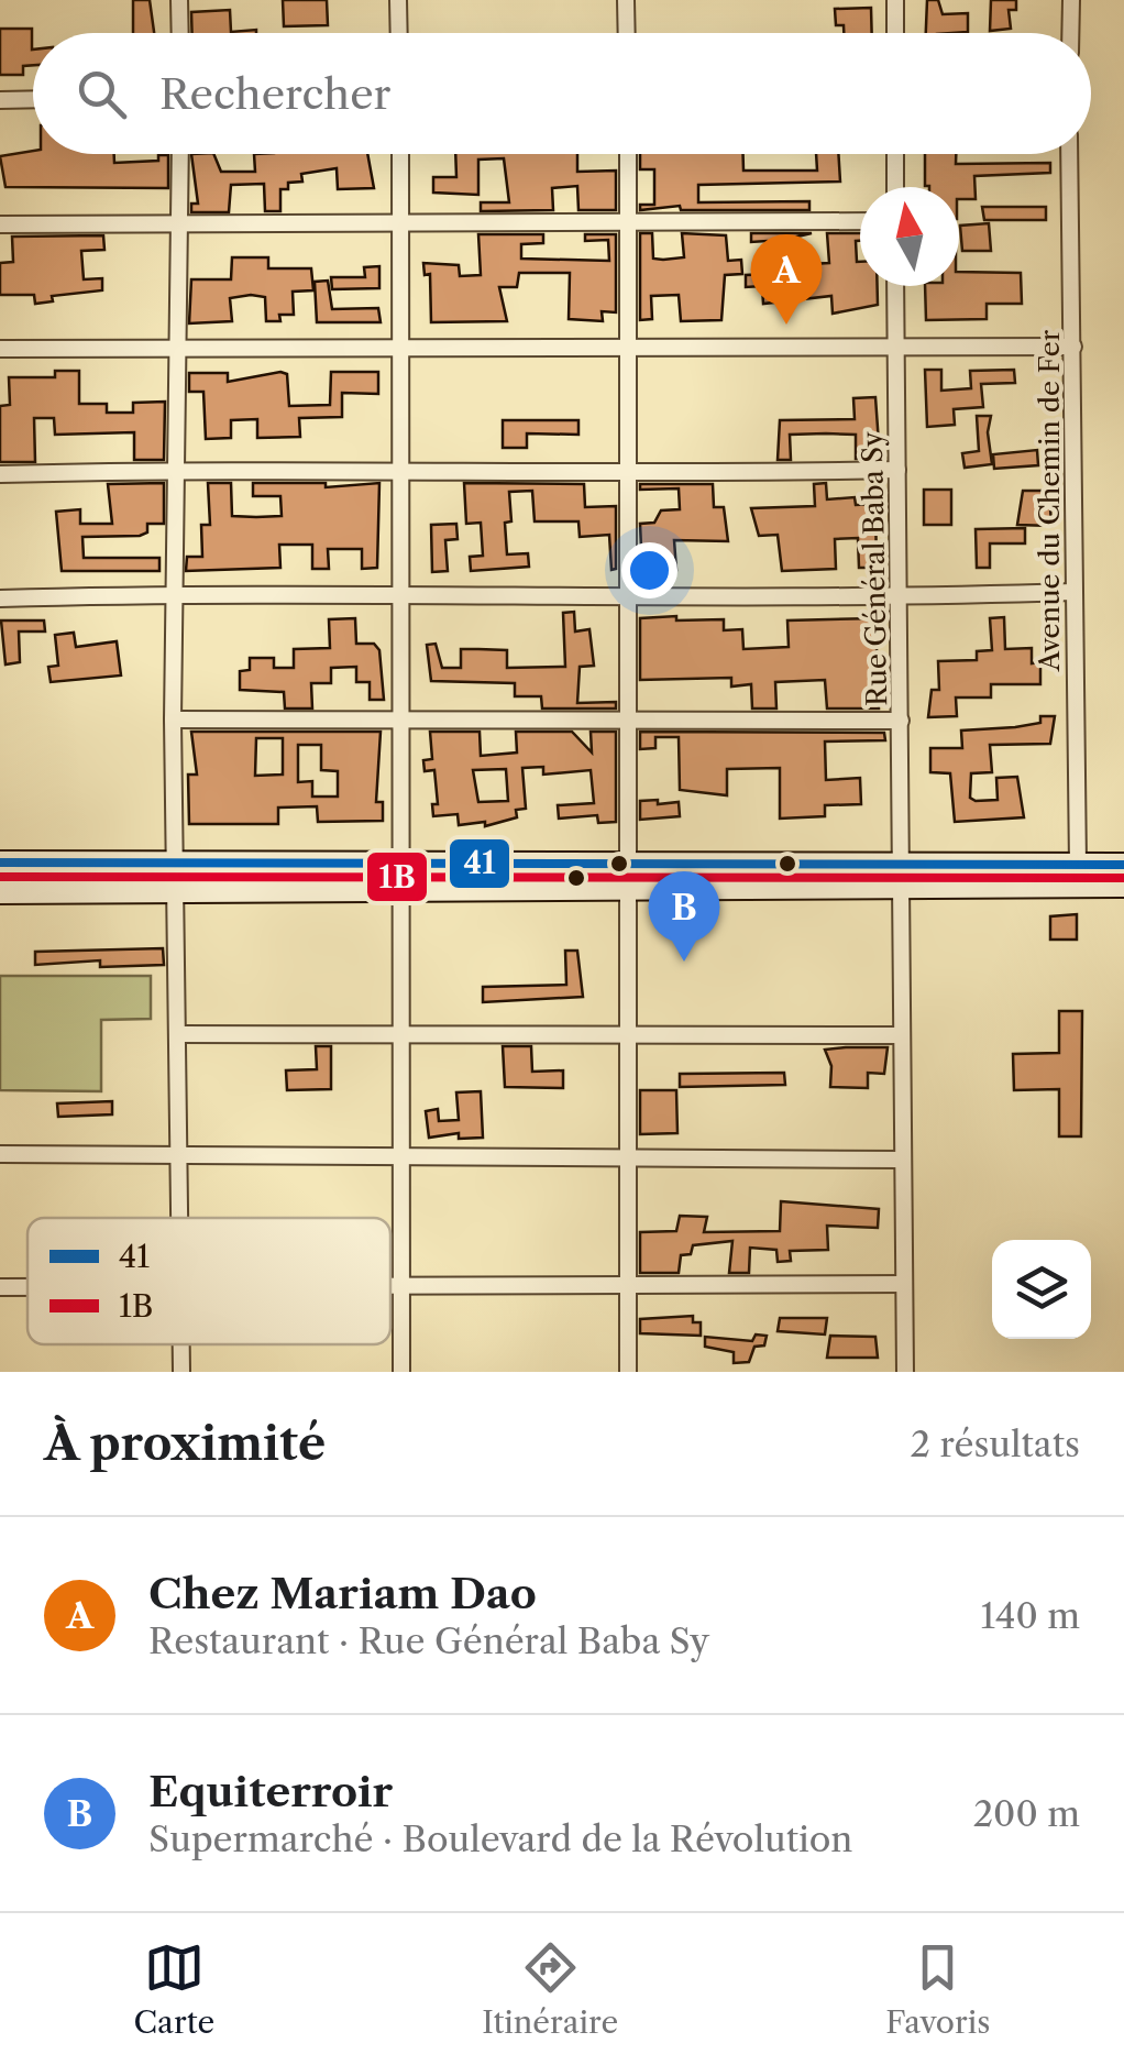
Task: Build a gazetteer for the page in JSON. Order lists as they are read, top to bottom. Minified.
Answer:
{"streets":{"street":["Avenue du Chemin de Fer","Rue Général Baba Sy"]},"lines":["transit line 41","transit line 1B"],"legend":["41","1B"],"north":"top","page":{"search":"Rechercher","pins":["A","B"],"heading":["À proximité","2 résultats"],"list":[{"mark":"A","name":"Chez Mariam Dao","note":"Restaurant · Rue Général Baba Sy","value":"140 m"},{"mark":"B","name":"Equiterroir","note":"Supermarché · Boulevard de la Révolution","value":"200 m"}],"nav":["Carte","Itinéraire","Favoris"]}}
